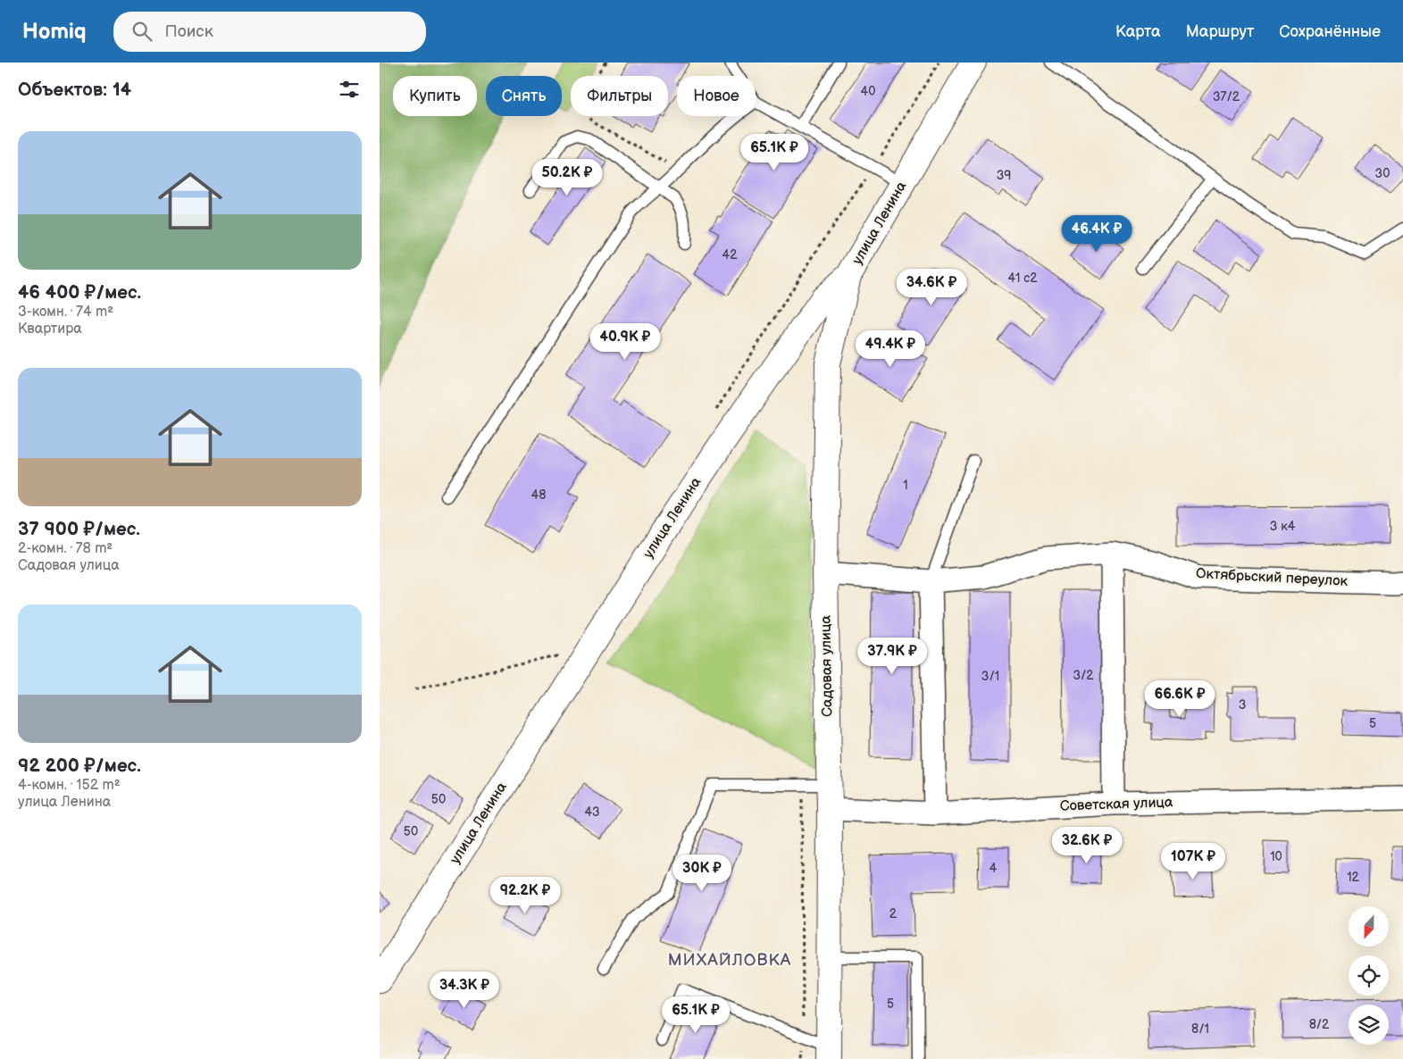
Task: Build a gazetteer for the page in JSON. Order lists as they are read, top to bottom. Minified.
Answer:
{"streets":{"main road":["улица Ленина","Садовая улица"],"street":["Октябрьский переулок","Советская улица"]},"crossings":[["улица Ленина","Садовая улица"],["Октябрьский переулок","Садовая улица"],["Садовая улица","Советская улица"]],"districts":["МИХАЙЛОВКА"],"house_numbers":["40","37/2","30","39","42","41 с2","1","48","3 к4","3/2","3/1","3","5","50","43","50","10","4","12","2","5","8/2","8/1"],"north":"bottom","page":{"header":"Homiq","search":"Поиск","nav":["Карта","Маршрут","Сохранённые"],"heading":"Объектов: 14","chip":["Купить","Снять","Фильтры","Новое"],"list":[{"name":"46 400 ₽/мес.","note":"3-комн. · 74 m² · Квартира"},{"name":"37 900 ₽/мес.","note":"2-комн. · 78 m² · Садовая улица"},{"name":"92 200 ₽/мес.","note":"4-комн. · 152 m² · улица Ленина"}],"price":["65.1K ₽","50.2K ₽","46.4K ₽","34.6K ₽","40.9K ₽","49.4K ₽","37.9K ₽","66.6K ₽","32.6K ₽","107K ₽","30K ₽","92.2K ₽","34.3K ₽","65.1K ₽"]}}
